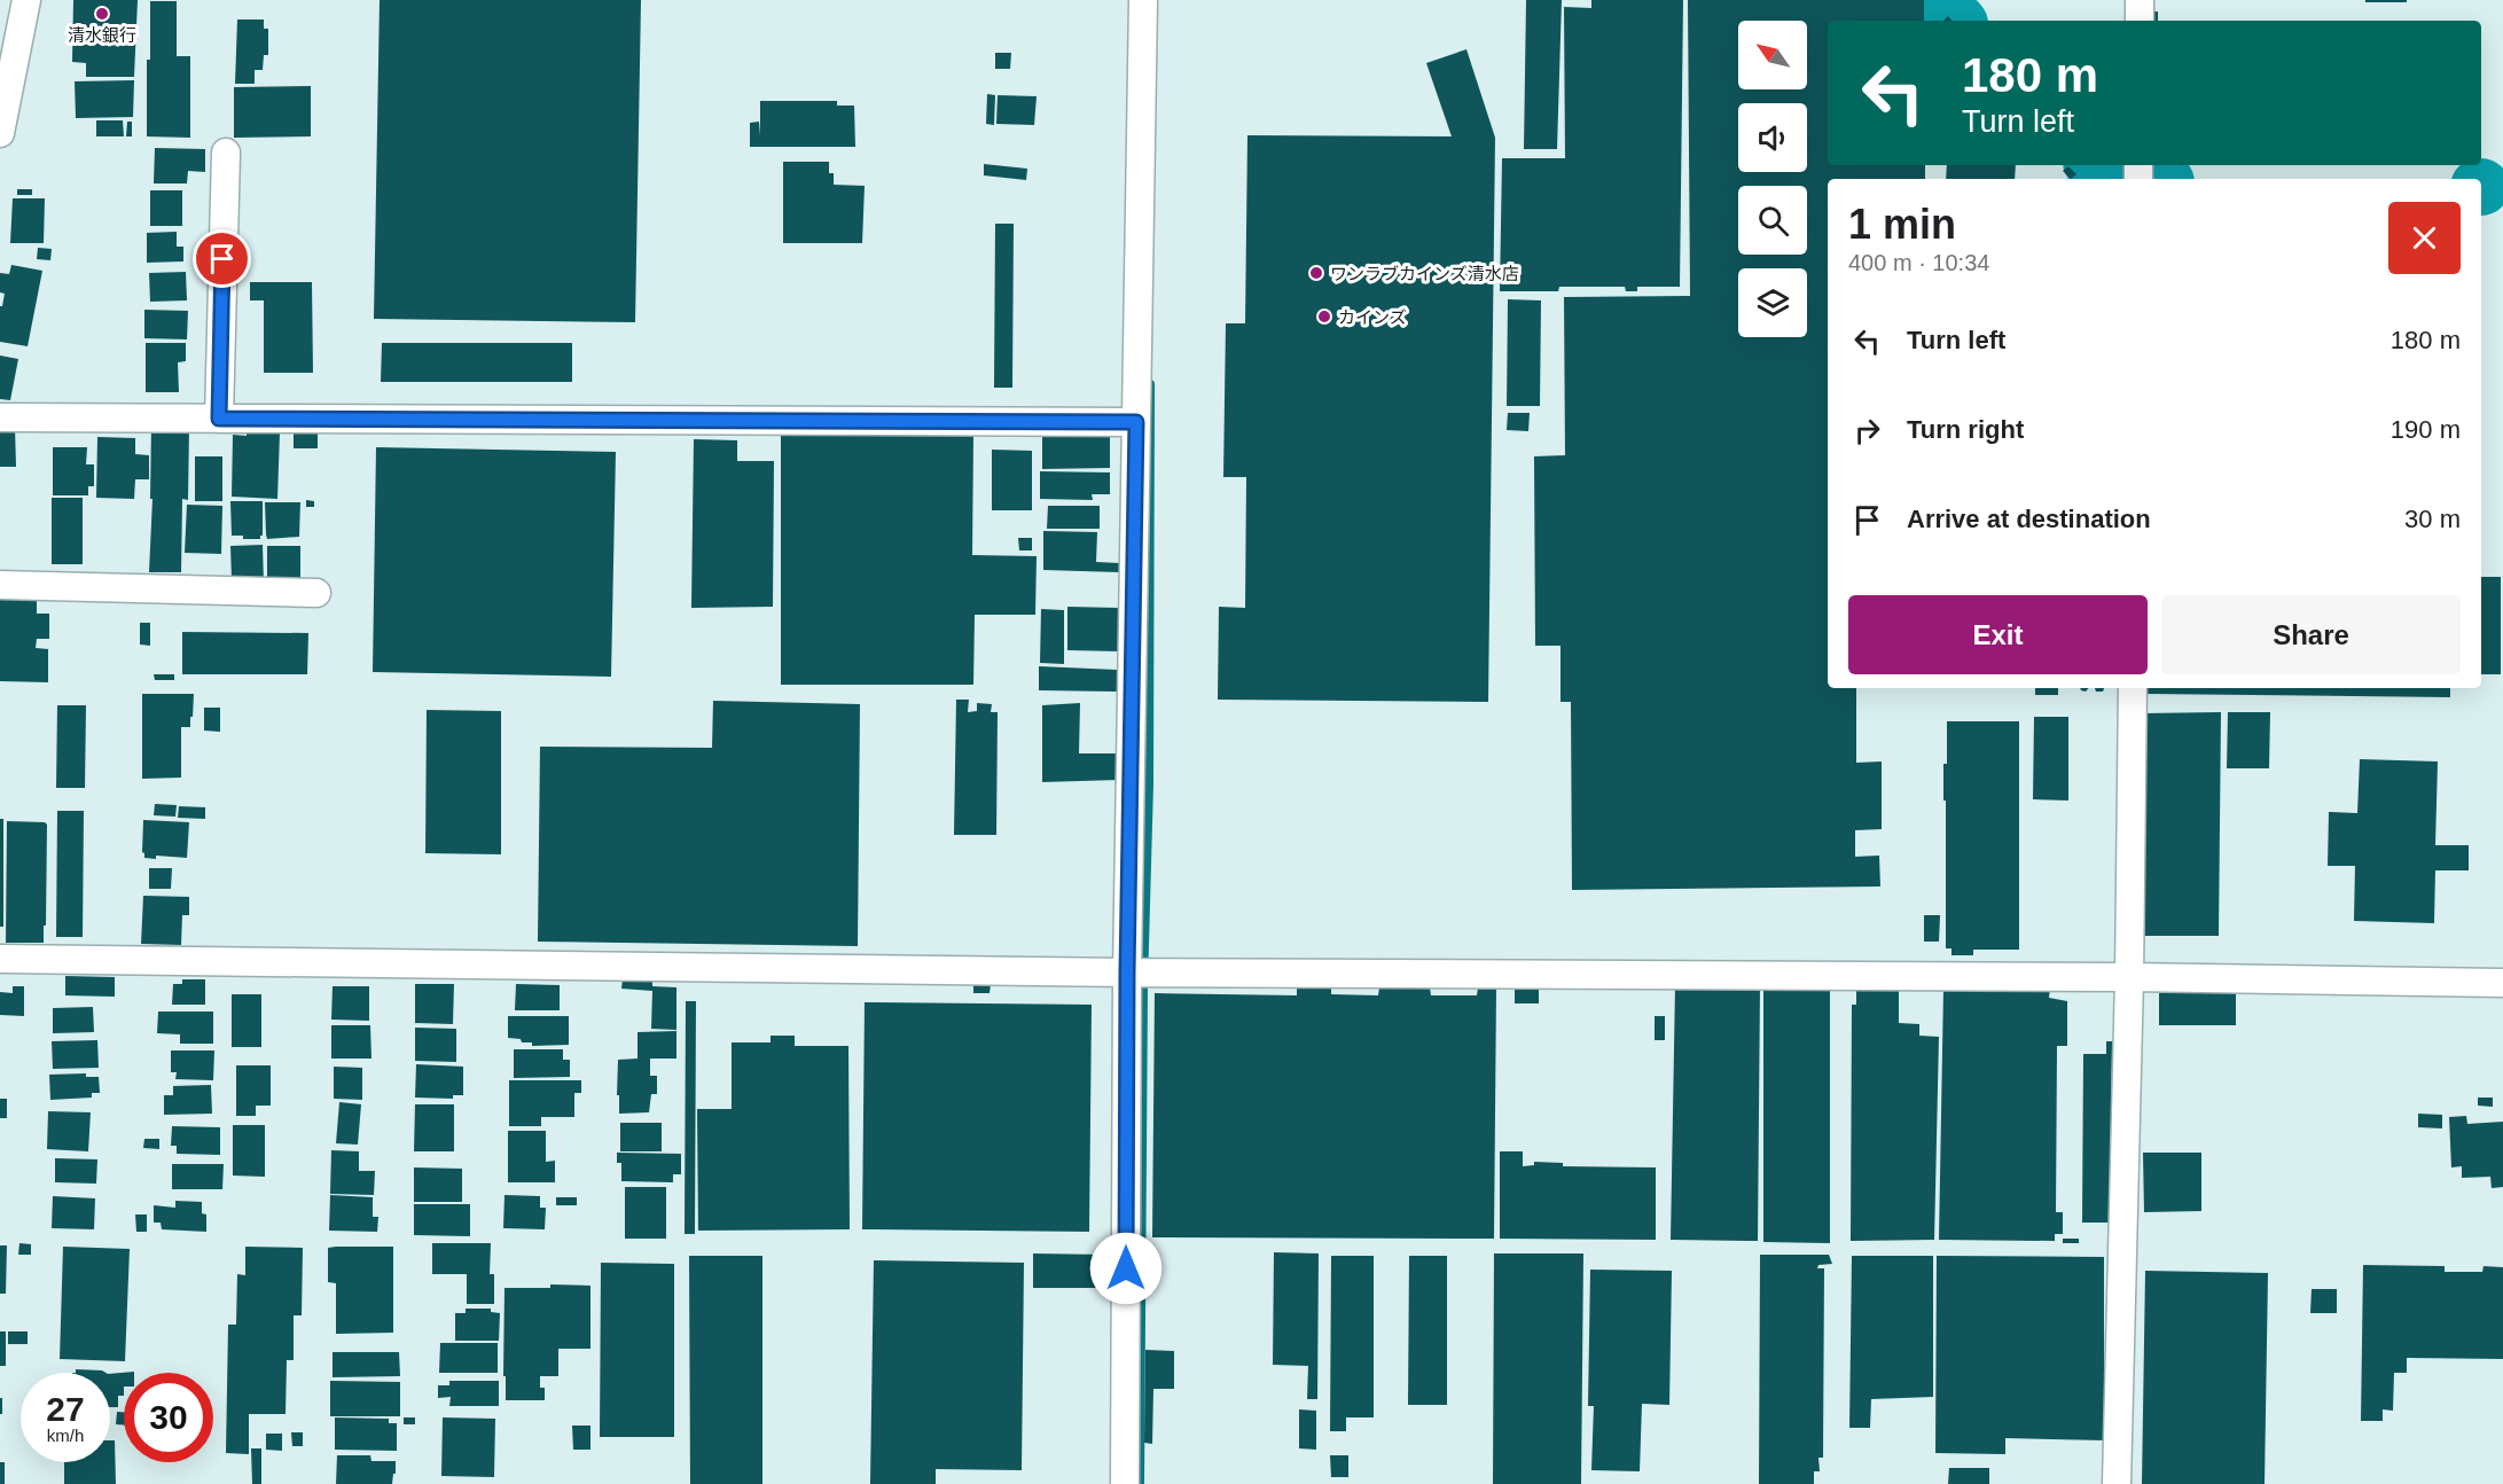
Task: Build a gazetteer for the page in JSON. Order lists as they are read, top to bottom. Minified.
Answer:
{"places":["清水銀行","ワンラブカインズ清水店","カインズ"],"north":"top left","page":{"turn":["180 m","Turn left"],"heading":["1 min","400 m · 10:34"],"list":[{"name":"Turn left","value":"180 m"},{"name":"Turn right","value":"190 m"},{"name":"Arrive at destination","value":"30 m"}],"buttons":["Exit","Share"],"speed":"27 km/h","limit":"30"}}
